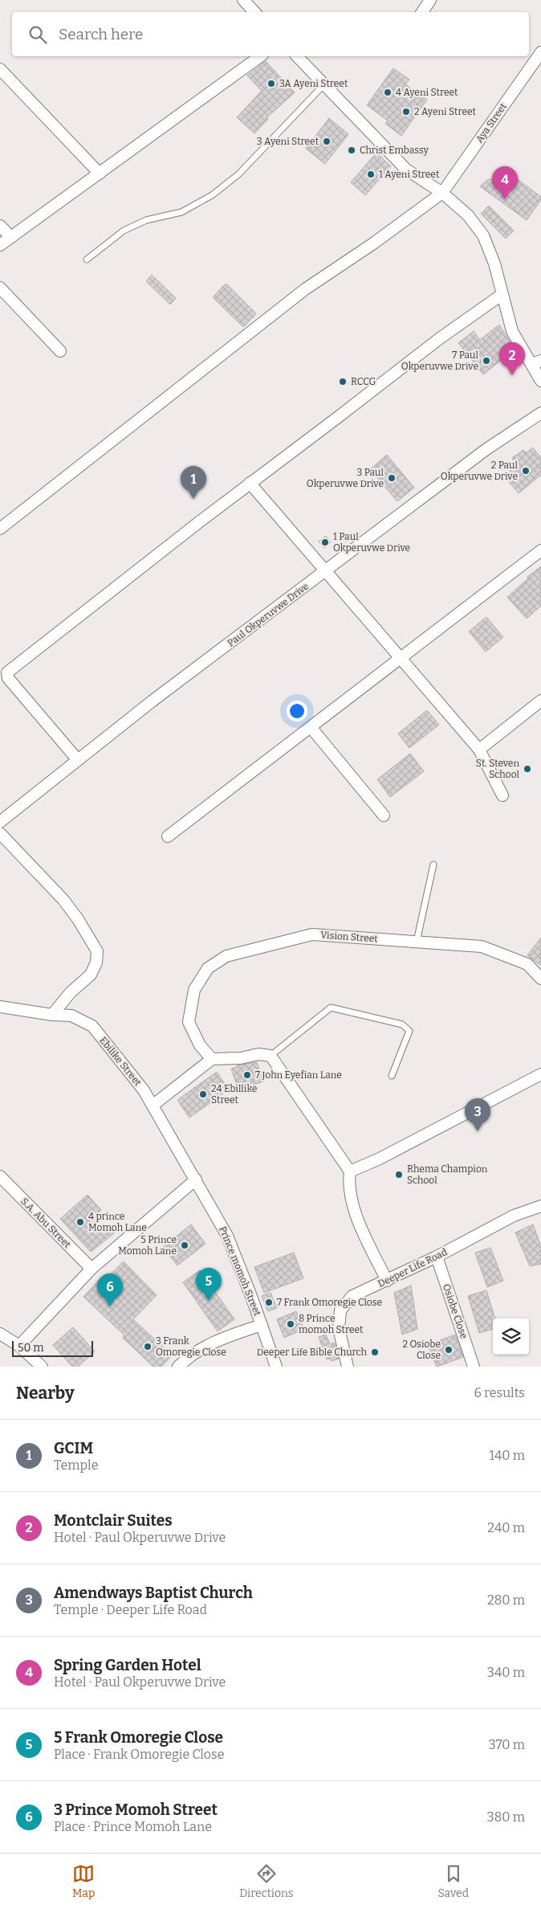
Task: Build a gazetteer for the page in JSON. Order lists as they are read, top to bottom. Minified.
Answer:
{"streets":{"street":["Aya Street","Paul Okperuvwe Drive","Vision Street","Ebilike Street","S.A. Abu Street","Deeper Life Road","Prince momoh Street","Osiobe Close"]},"crossings":[["Ebilike Street","Prince momoh Street"],["Deeper Life Road","Osiobe Close"]],"places":["3A Ayeni Street","4 Ayeni Street","2 Ayeni Street","3 Ayeni Street","Christ Embassy","1 Ayeni Street","7 Paul Okperuvwe Drive","RCCG","2 Paul Okperuvwe Drive","3 Paul Okperuvwe Drive","1 Paul Okperuvwe Drive","St. Steven School","7 John Eyefian Lane","24 Ebillike Street","Rhema Champion School","4 prince Momoh Lane","5 Prince Momoh Lane","7 Frank Omoregie Close","8 Prince momoh Street","3 Frank Omoregie Close","2 Osiobe Close","Deeper Life Bible Church"],"scale_bar":"50 m","page":{"search":"Search here","pins":["4","2","1","3","5","6"],"scale":"50 m","heading":["Nearby","6 results"],"list":[{"mark":"1","name":"GCIM","note":"Temple","value":"140 m"},{"mark":"2","name":"Montclair Suites","note":"Hotel · Paul Okperuvwe Drive","value":"240 m"},{"mark":"3","name":"Amendways Baptist Church","note":"Temple · Deeper Life Road","value":"280 m"},{"mark":"4","name":"Spring Garden Hotel","note":"Hotel · Paul Okperuvwe Drive","value":"340 m"},{"mark":"5","name":"5 Frank Omoregie Close","note":"Place · Frank Omoregie Close","value":"370 m"},{"mark":"6","name":"3 Prince Momoh Street","note":"Place · Prince Momoh Lane","value":"380 m"}],"nav":["Map","Directions","Saved"]}}
